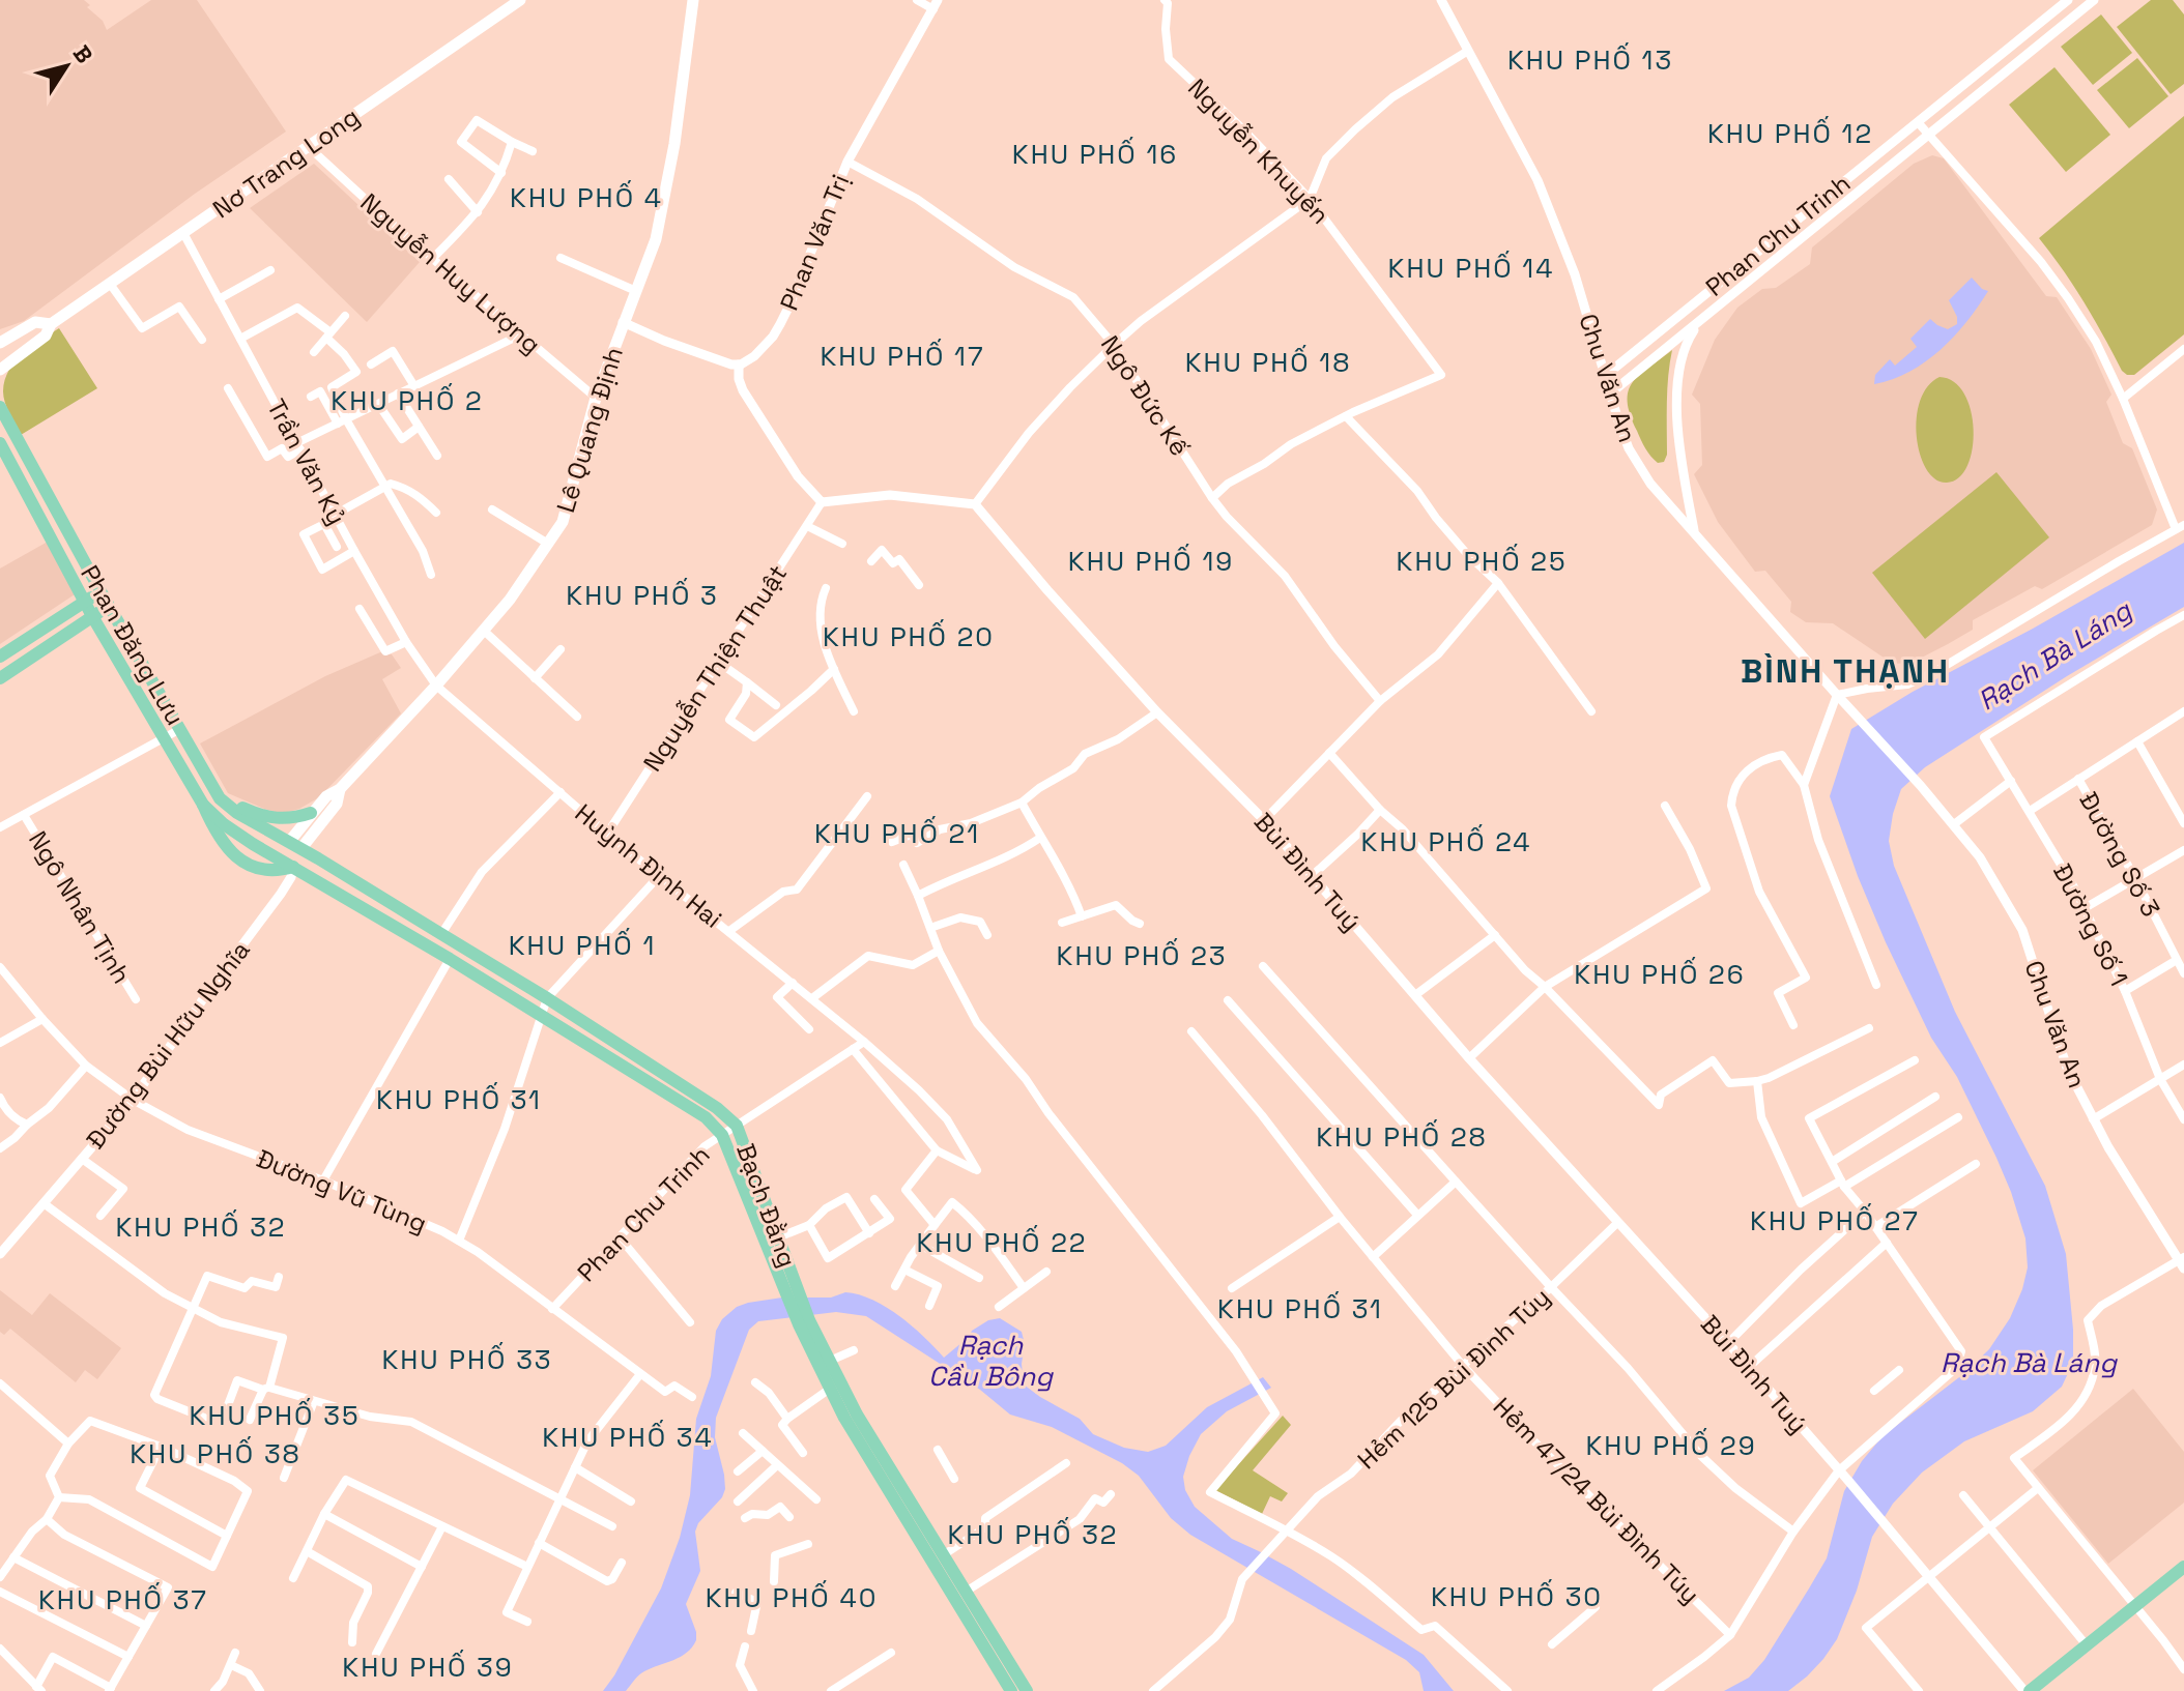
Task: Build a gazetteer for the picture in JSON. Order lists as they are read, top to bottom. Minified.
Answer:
{"streets":{"main road":["Nơ Trang Long","Lê Quang Định","Phan Đăng Lưu","Bạch Đằng"],"street":["Nguyễn Khuyến","Phan Chu Trinh","Phan Văn Trị","Nguyễn Huy Lượng","Chu Văn An","Ngô Đức Kế","Trần Văn Kỷ","Nguyễn Thiện Thuật","Đường Số 3","Huỳnh Đình Hai","Bùi Đình Tuý","Ngô Nhân Tịnh","Đường Số 1","Đường Bùi Hữu Nghĩa","Đường Vũ Tùng","Hẻm 125 Bùi Đình Túy","Hẻm 47/24 Bùi Đình Túy"]},"crossings":[["Nơ Trang Long","Nguyễn Huy Lượng"],["Nơ Trang Long","Trần Văn Kỷ"],["Phan Chu Trinh","Chu Văn An"],["Phan Chu Trinh","Huỳnh Đình Hai"],["Phan Chu Trinh","Đường Vũ Tùng"],["Phan Chu Trinh","Bạch Đằng"],["Phan Văn Trị","Ngô Đức Kế"],["Nguyễn Huy Lượng","Lê Quang Định"],["Lê Quang Định","Trần Văn Kỷ"],["Lê Quang Định","Phan Đăng Lưu"],["Lê Quang Định","Huỳnh Đình Hai"],["Lê Quang Định","Bạch Đằng"],["Trần Văn Kỷ","Huỳnh Đình Hai"],["Phan Đăng Lưu","Đường Bùi Hữu Nghĩa"],["Phan Đăng Lưu","Bạch Đằng"],["Nguyễn Thiện Thuật","Huỳnh Đình Hai"],["Bùi Đình Tuý","Hẻm 125 Bùi Đình Túy"],["Đường Bùi Hữu Nghĩa","Đường Vũ Tùng"],["Đường Bùi Hữu Nghĩa","Bạch Đằng"],["Hẻm 125 Bùi Đình Túy","Hẻm 47/24 Bùi Đình Túy"]],"districts":["KHU PHỐ 13","KHU PHỐ 12","KHU PHỐ 16","KHU PHỐ 4","KHU PHỐ 14","KHU PHỐ 17","KHU PHỐ 18","KHU PHỐ 2","KHU PHỐ 19","KHU PHỐ 25","KHU PHỐ 3","KHU PHỐ 20","BÌNH THẠNH","KHU PHỐ 21","KHU PHỐ 24","KHU PHỐ 1","KHU PHỐ 23","KHU PHỐ 26","KHU PHỐ 31","KHU PHỐ 28","KHU PHỐ 27","KHU PHỐ 32","KHU PHỐ 22","KHU PHỐ 31","KHU PHỐ 33","KHU PHỐ 35","KHU PHỐ 34","KHU PHỐ 29","KHU PHỐ 38","KHU PHỐ 32","KHU PHỐ 30","KHU PHỐ 40","KHU PHỐ 37","KHU PHỐ 39"],"water":["Rạch Bà Láng","Rạch Cầu Bông"],"north":"top right"}
